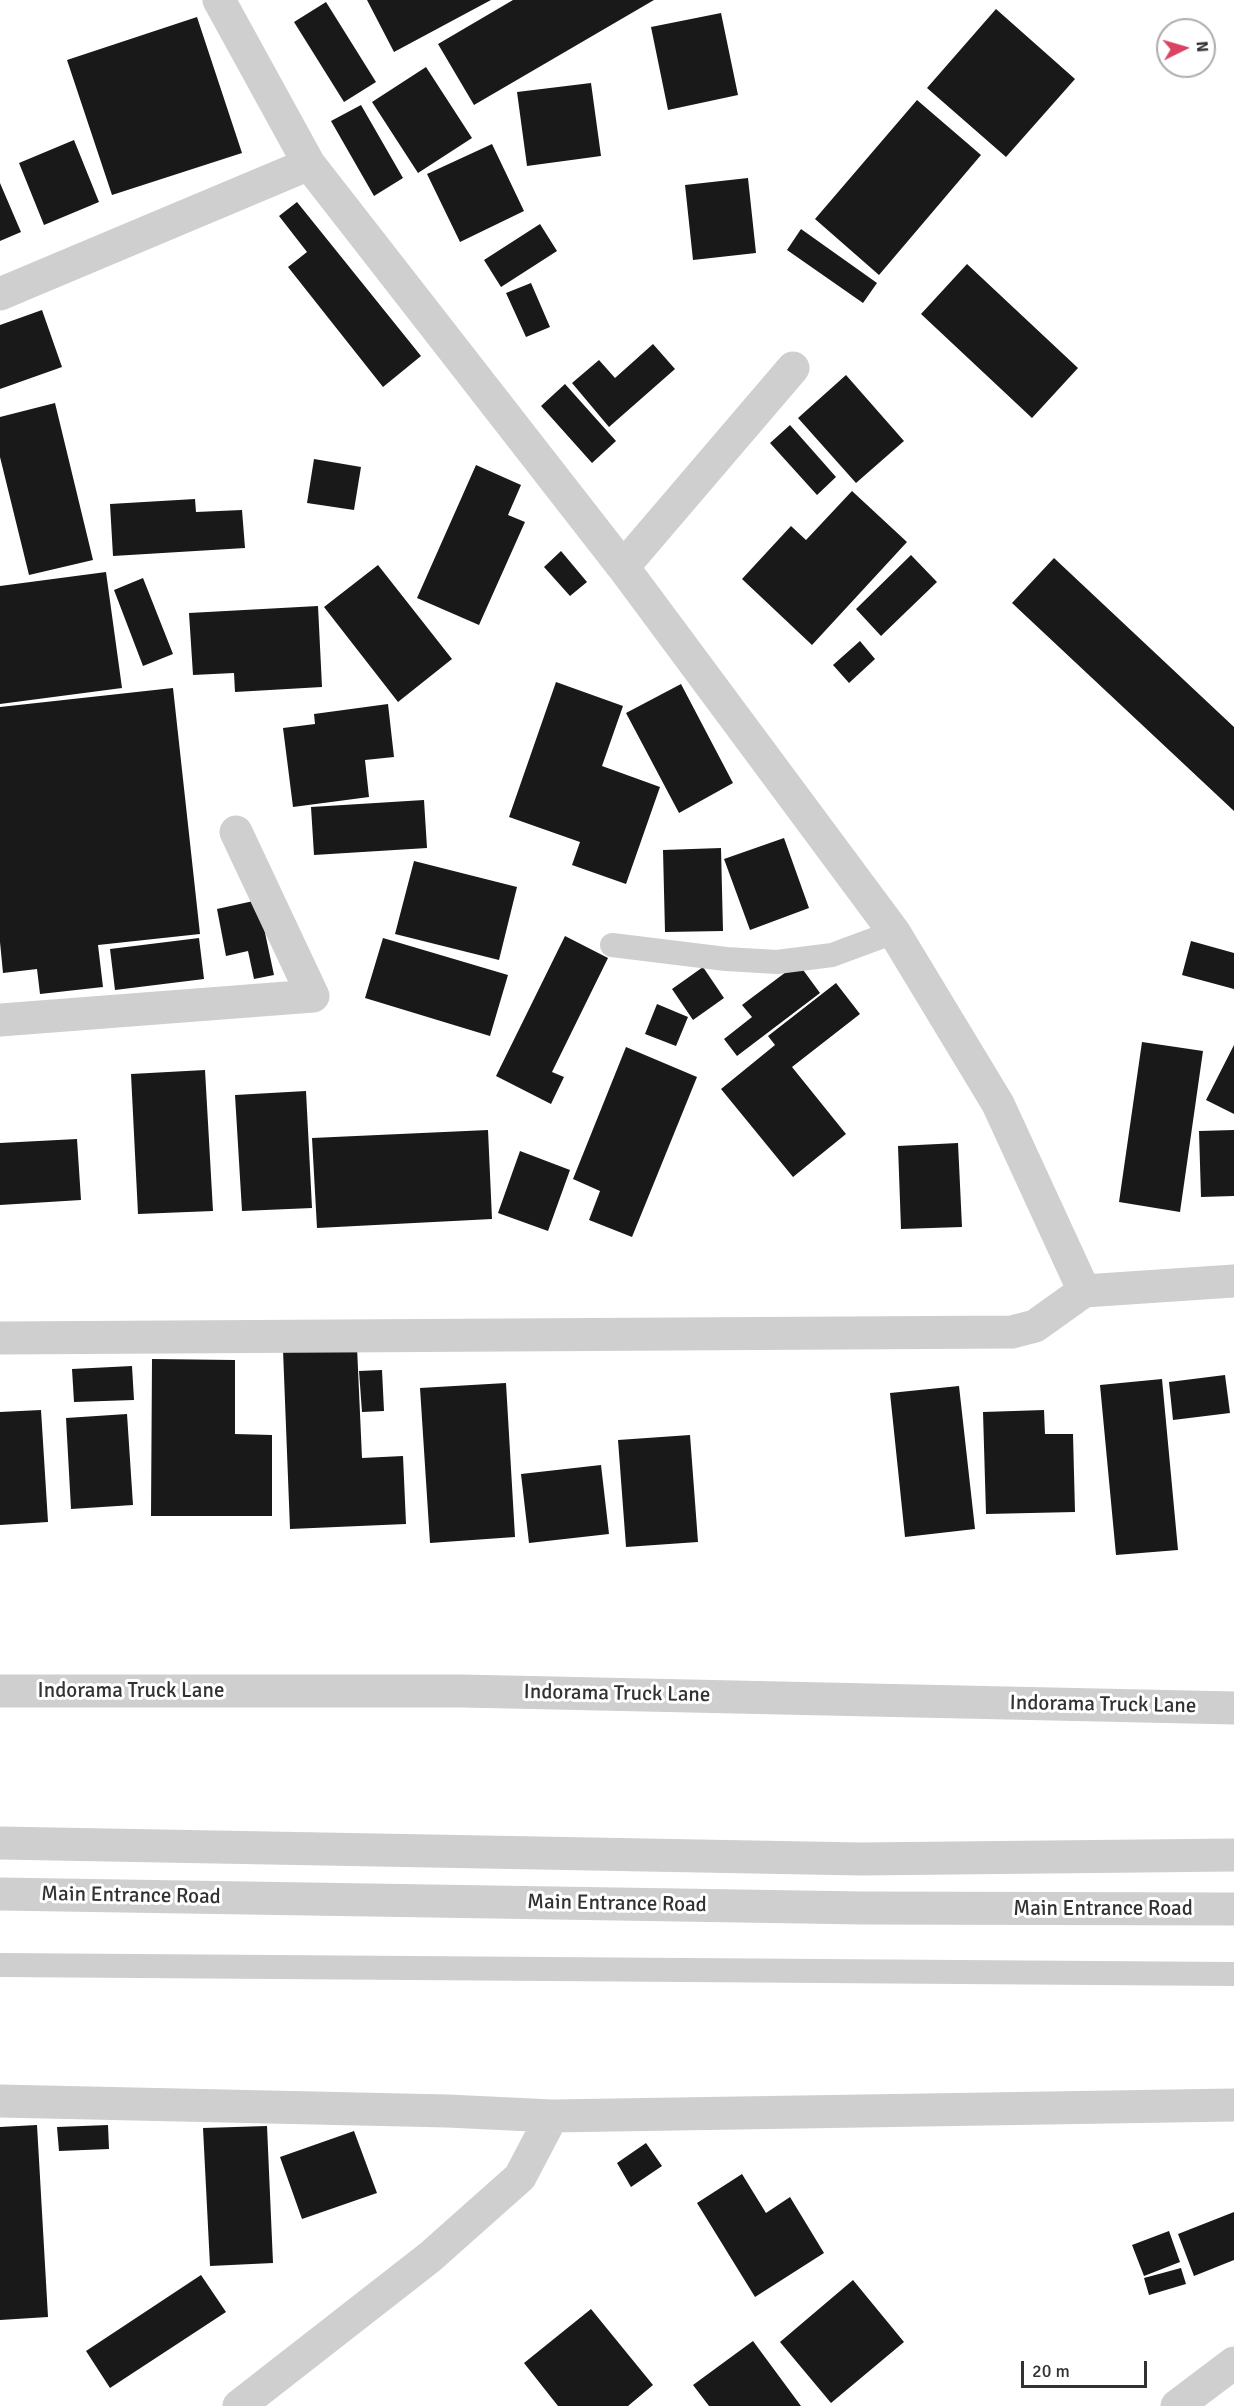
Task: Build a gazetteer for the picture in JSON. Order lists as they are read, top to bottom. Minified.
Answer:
{"streets":{"street":["Indorama Truck Lane","Main Entrance Road"]},"scale_bar":"20 m","north":"right"}
